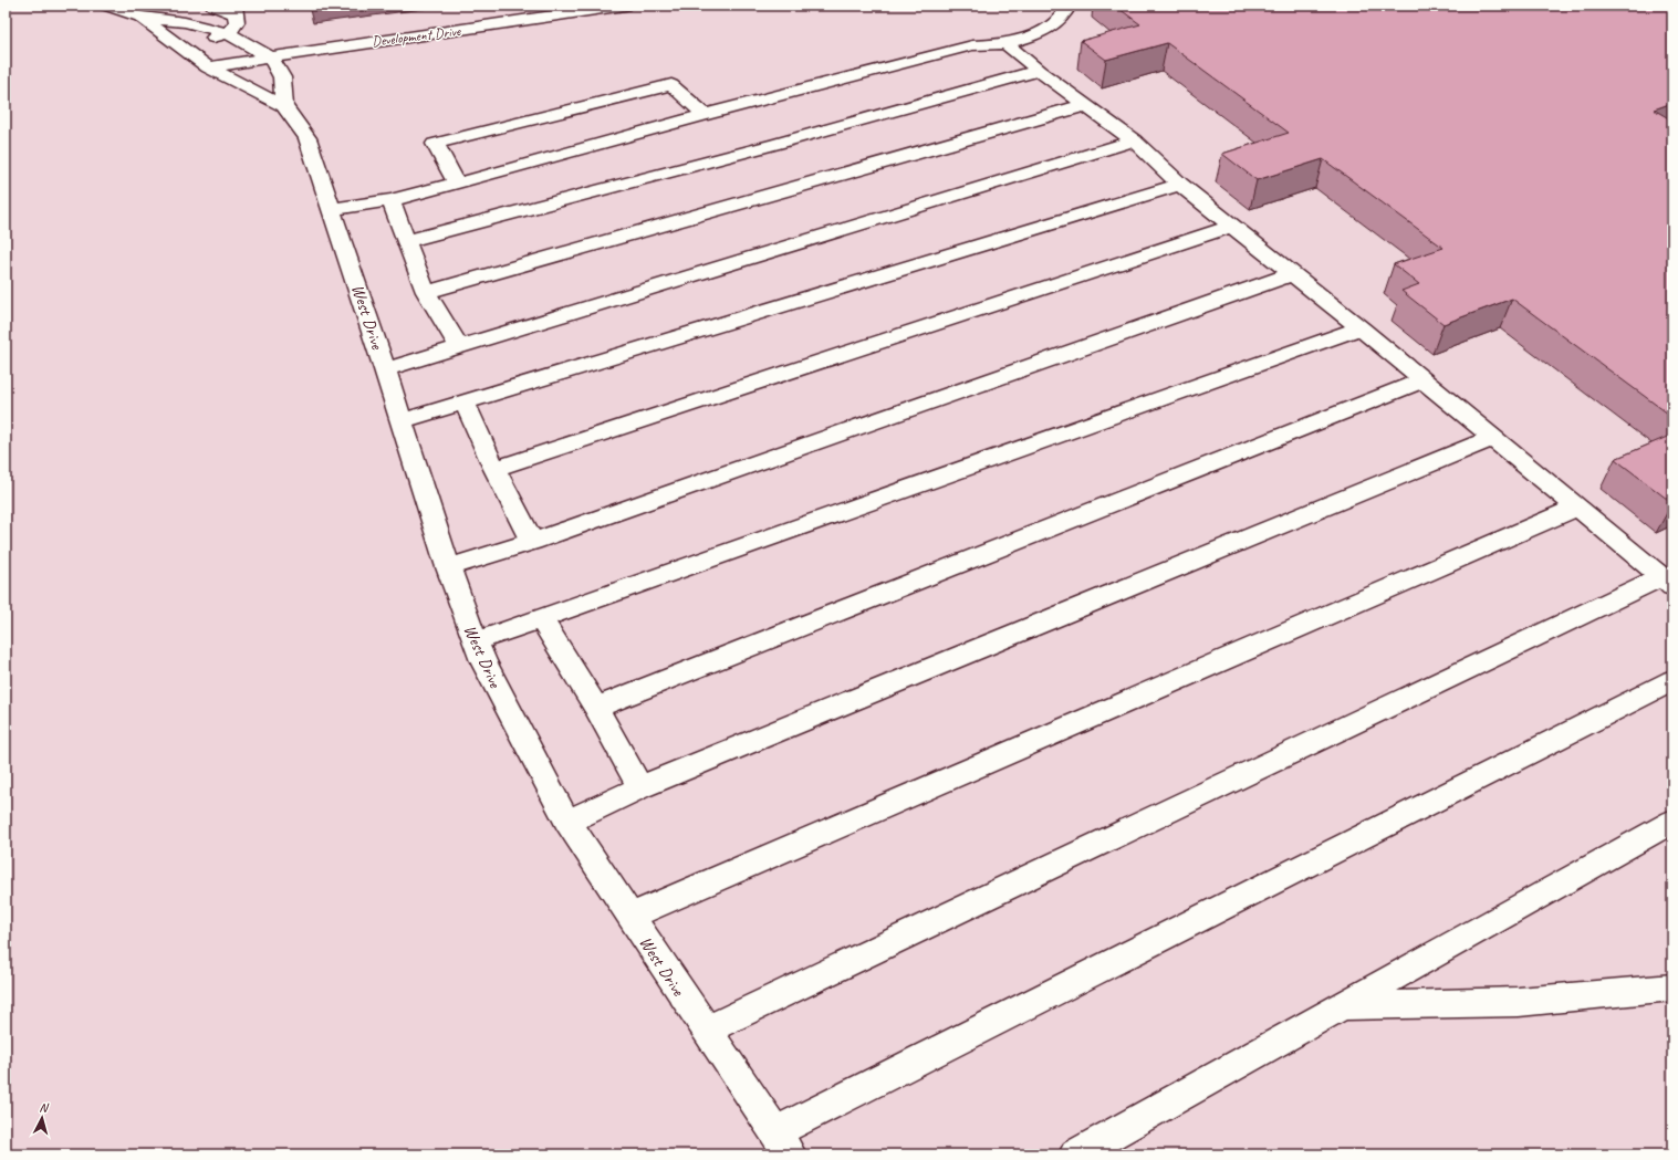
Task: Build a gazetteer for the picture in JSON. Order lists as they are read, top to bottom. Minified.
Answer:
{"streets":{"street":["Development Drive","West Drive"]},"crossings":[["Development Drive","West Drive"]],"north":"top"}
